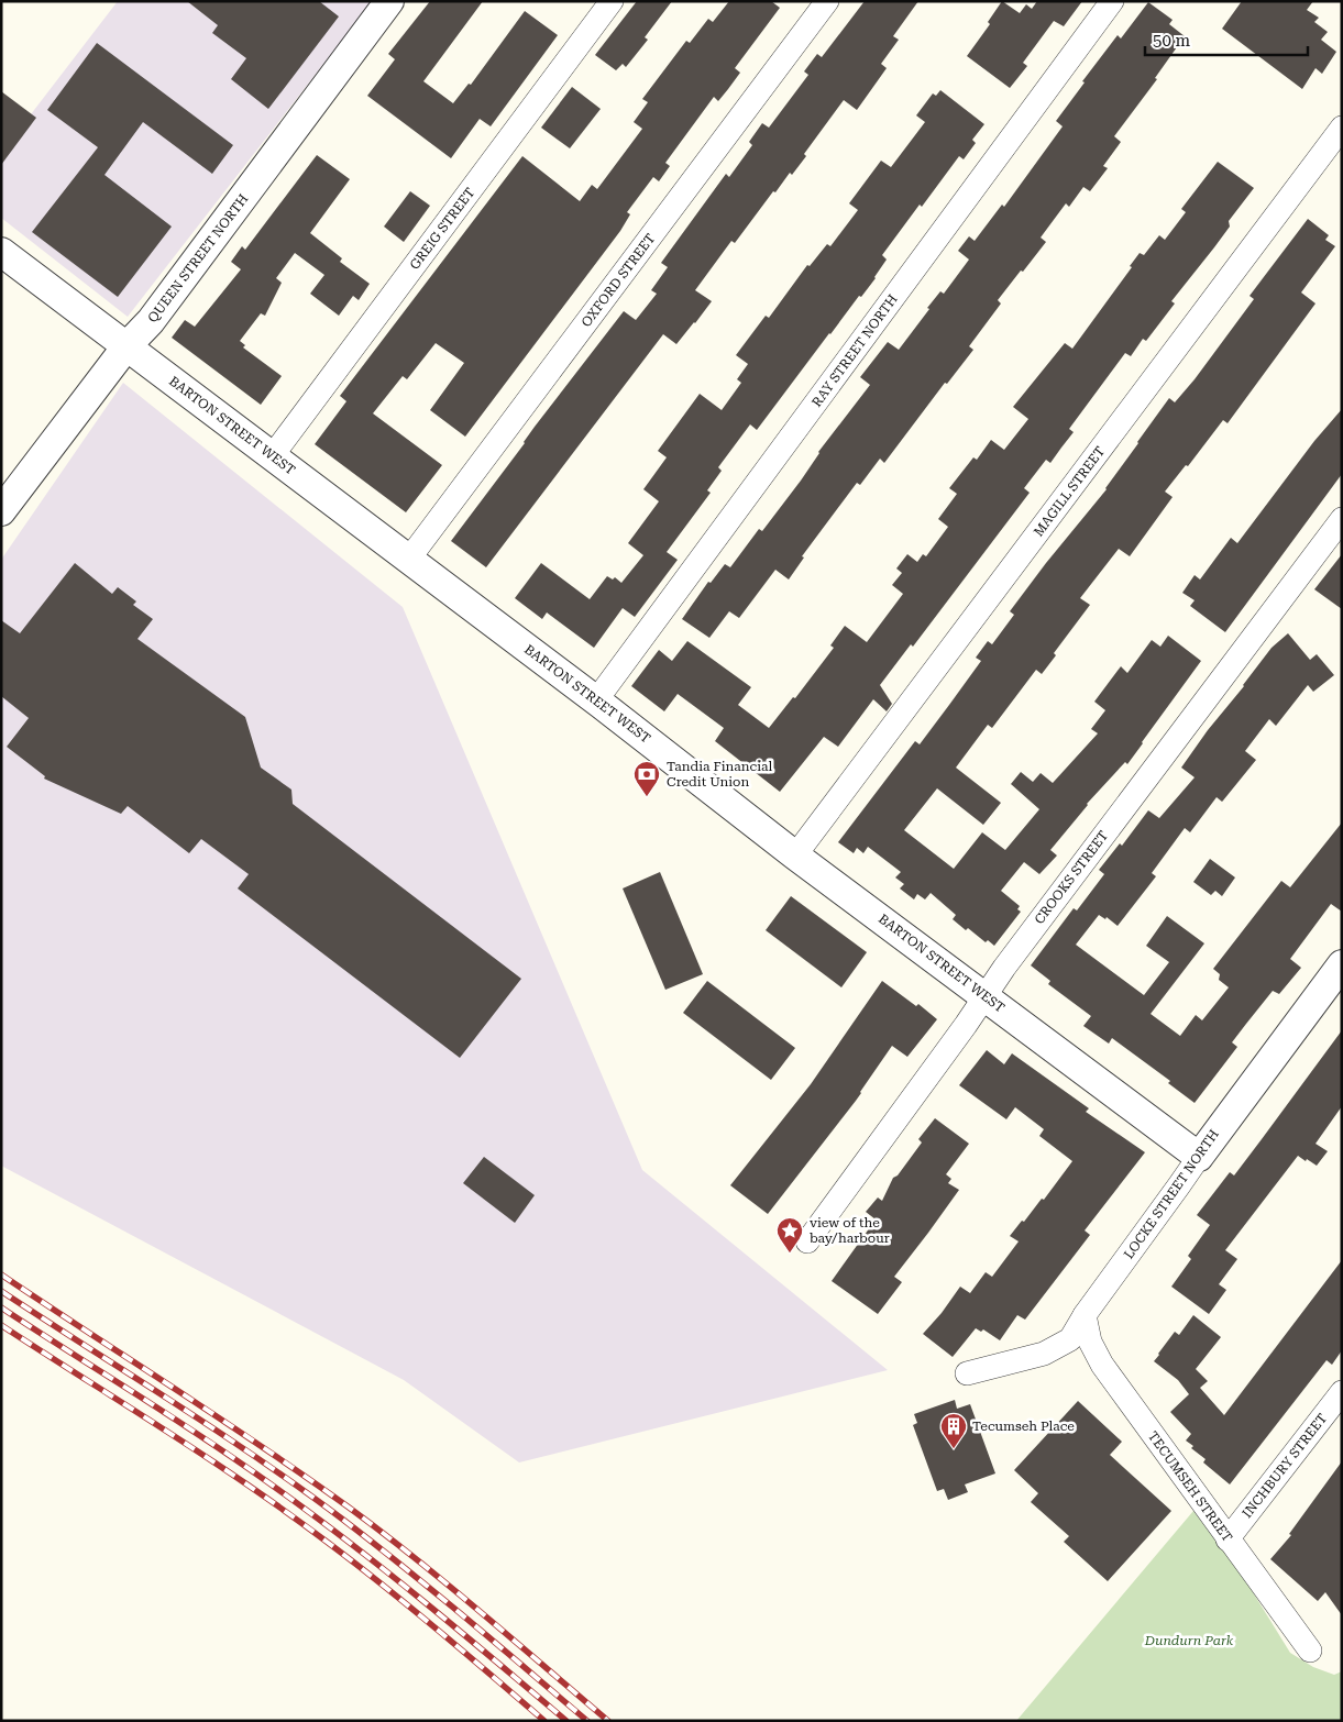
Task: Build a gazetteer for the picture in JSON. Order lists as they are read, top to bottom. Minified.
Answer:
{"streets":{"street":["GREIG STREET","QUEEN STREET NORTH","OXFORD STREET","RAY STREET NORTH","BARTON STREET WEST","MAGILL STREET","CROOKS STREET","LOCKE STREET NORTH","INCHBURY STREET","TECUMSEH STREET"]},"crossings":[["GREIG STREET","BARTON STREET WEST"],["QUEEN STREET NORTH","BARTON STREET WEST"],["OXFORD STREET","BARTON STREET WEST"],["RAY STREET NORTH","BARTON STREET WEST"],["BARTON STREET WEST","MAGILL STREET"],["BARTON STREET WEST","CROOKS STREET"],["BARTON STREET WEST","LOCKE STREET NORTH"],["LOCKE STREET NORTH","TECUMSEH STREET"],["INCHBURY STREET","TECUMSEH STREET"]],"parks":["Dundurn Park"],"places":{"bank":["Tandia Financial Credit Union"],"place":["view of the bay/harbour"],"building":["Tecumseh Place"]},"scale_bar":"50 m"}
